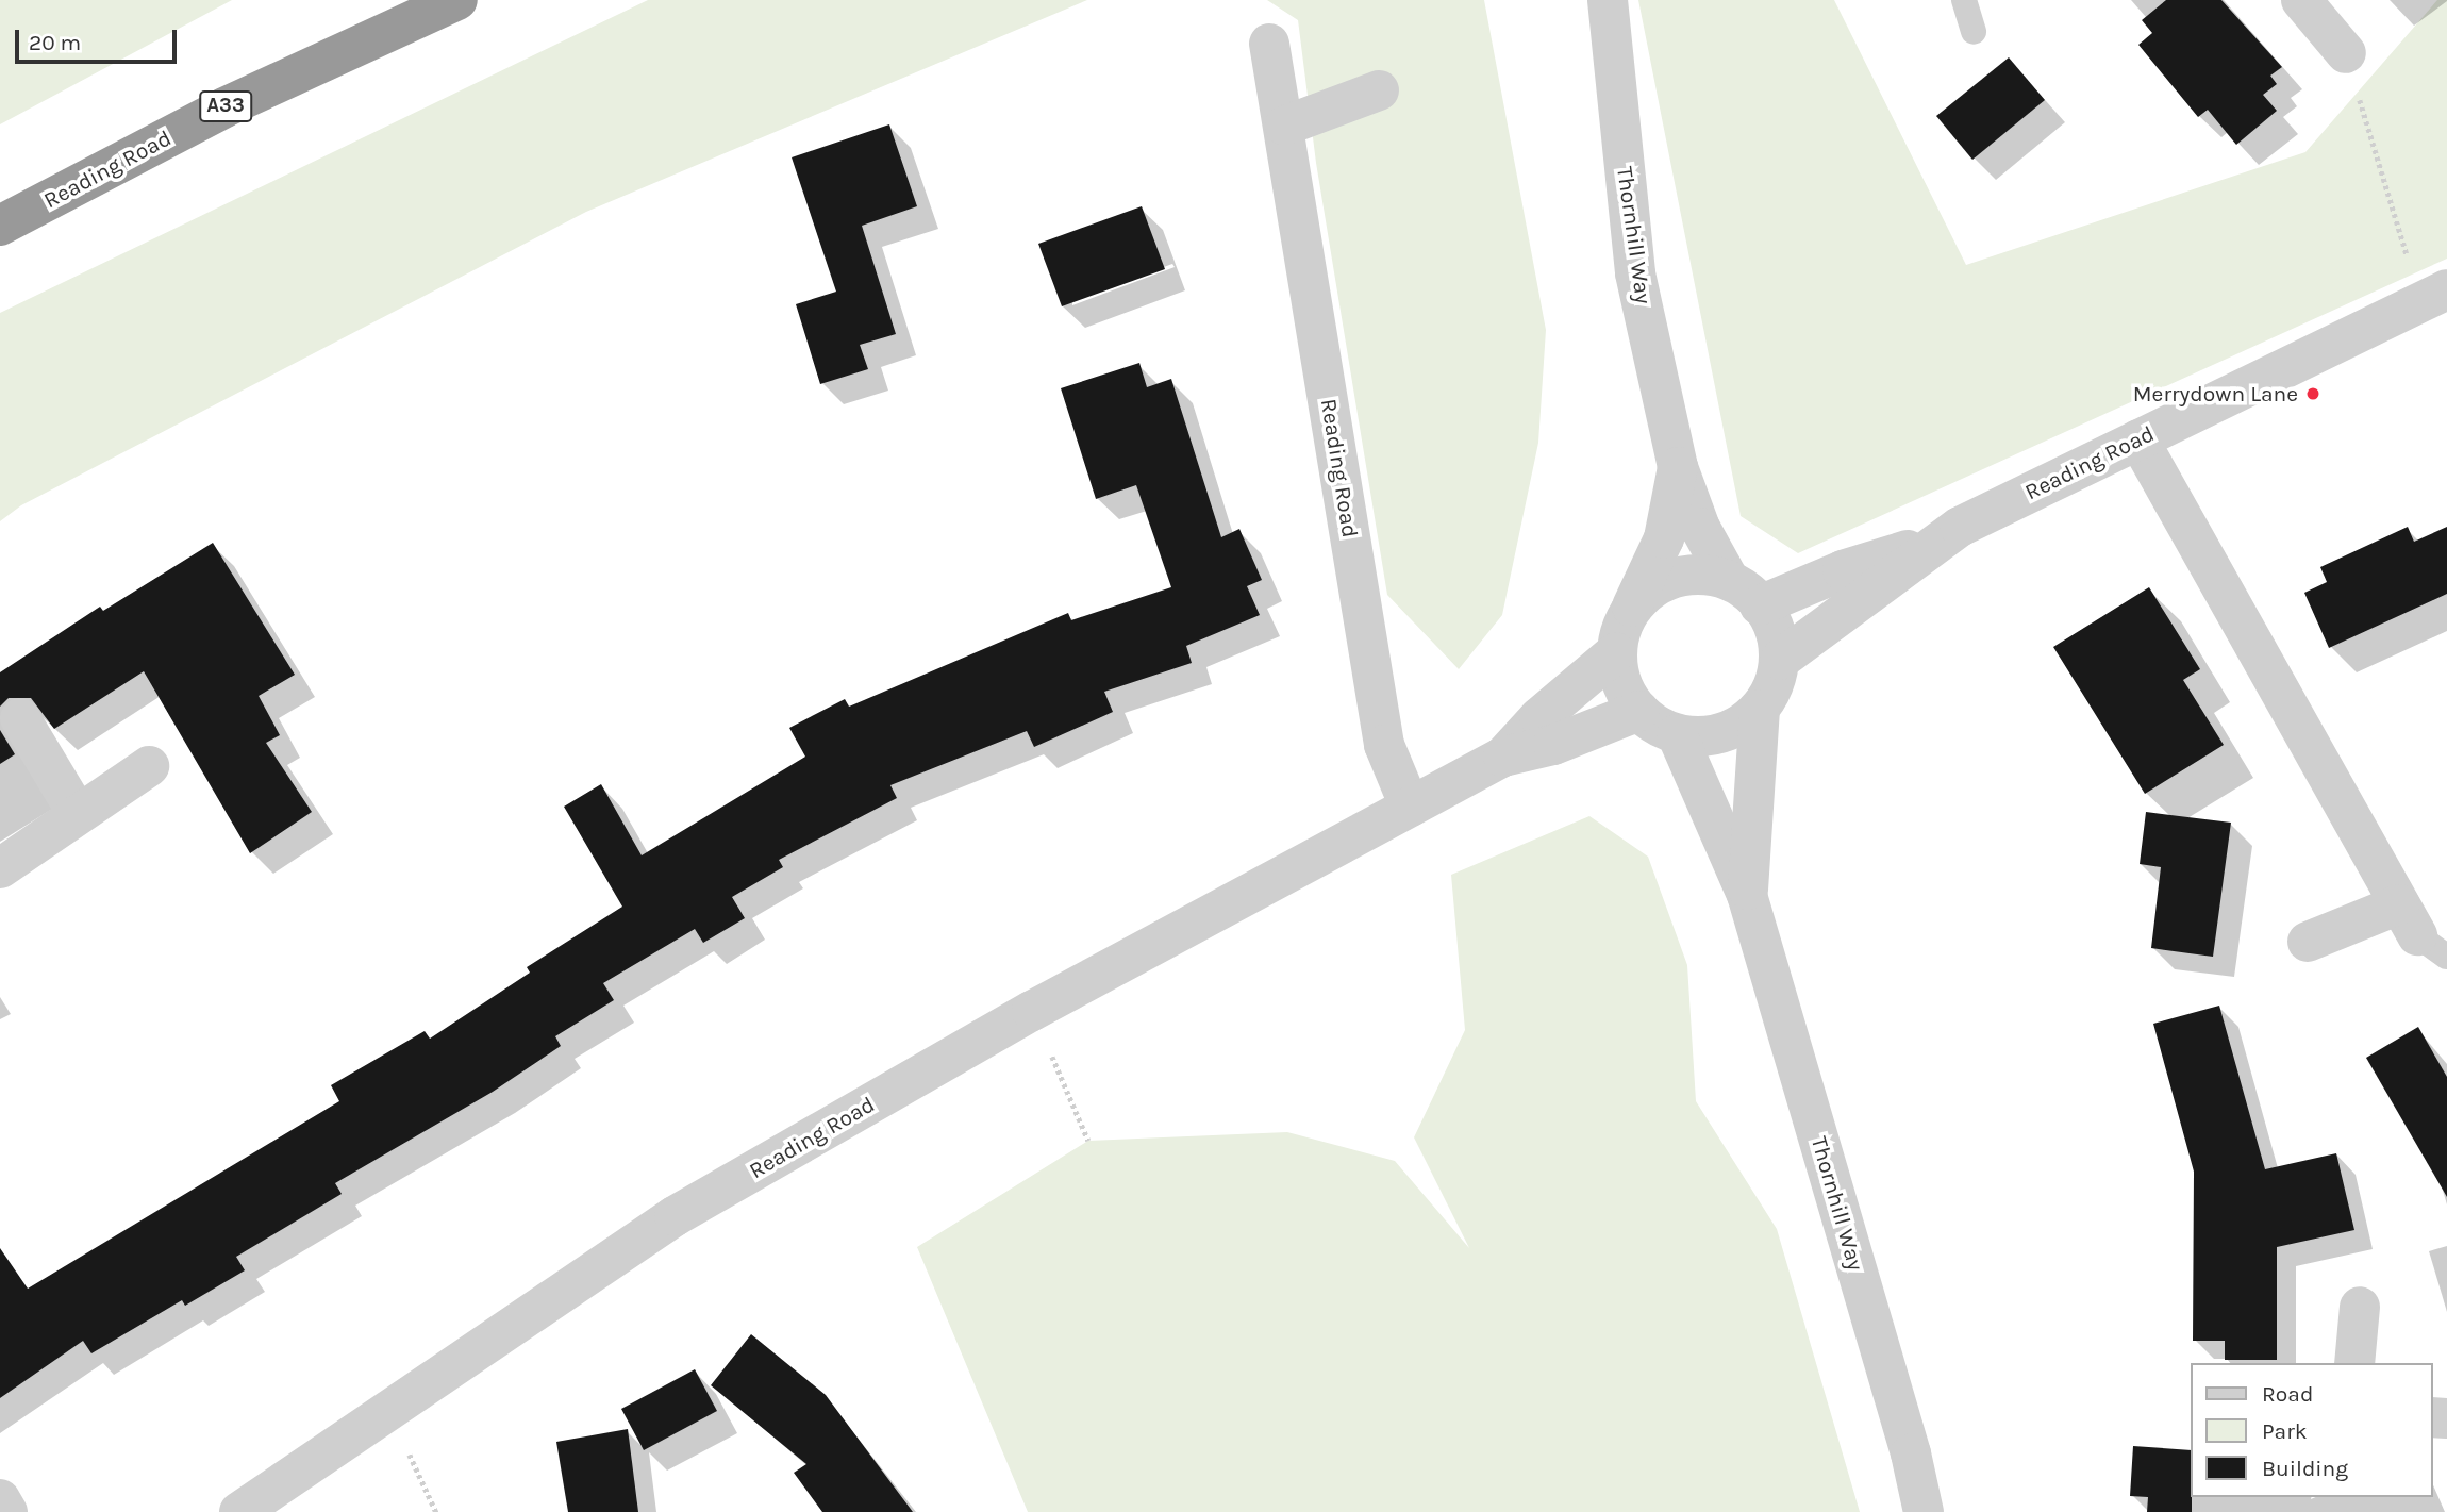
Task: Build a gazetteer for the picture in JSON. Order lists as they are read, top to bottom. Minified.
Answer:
{"streets":{"highway":["A33","Reading Road"],"street":["Thornhill Way"]},"crossings":[["Reading Road","Thornhill Way"]],"places":["Merrydown Lane"],"legend":["Road","Park","Building"],"scale_bar":"20 m"}
